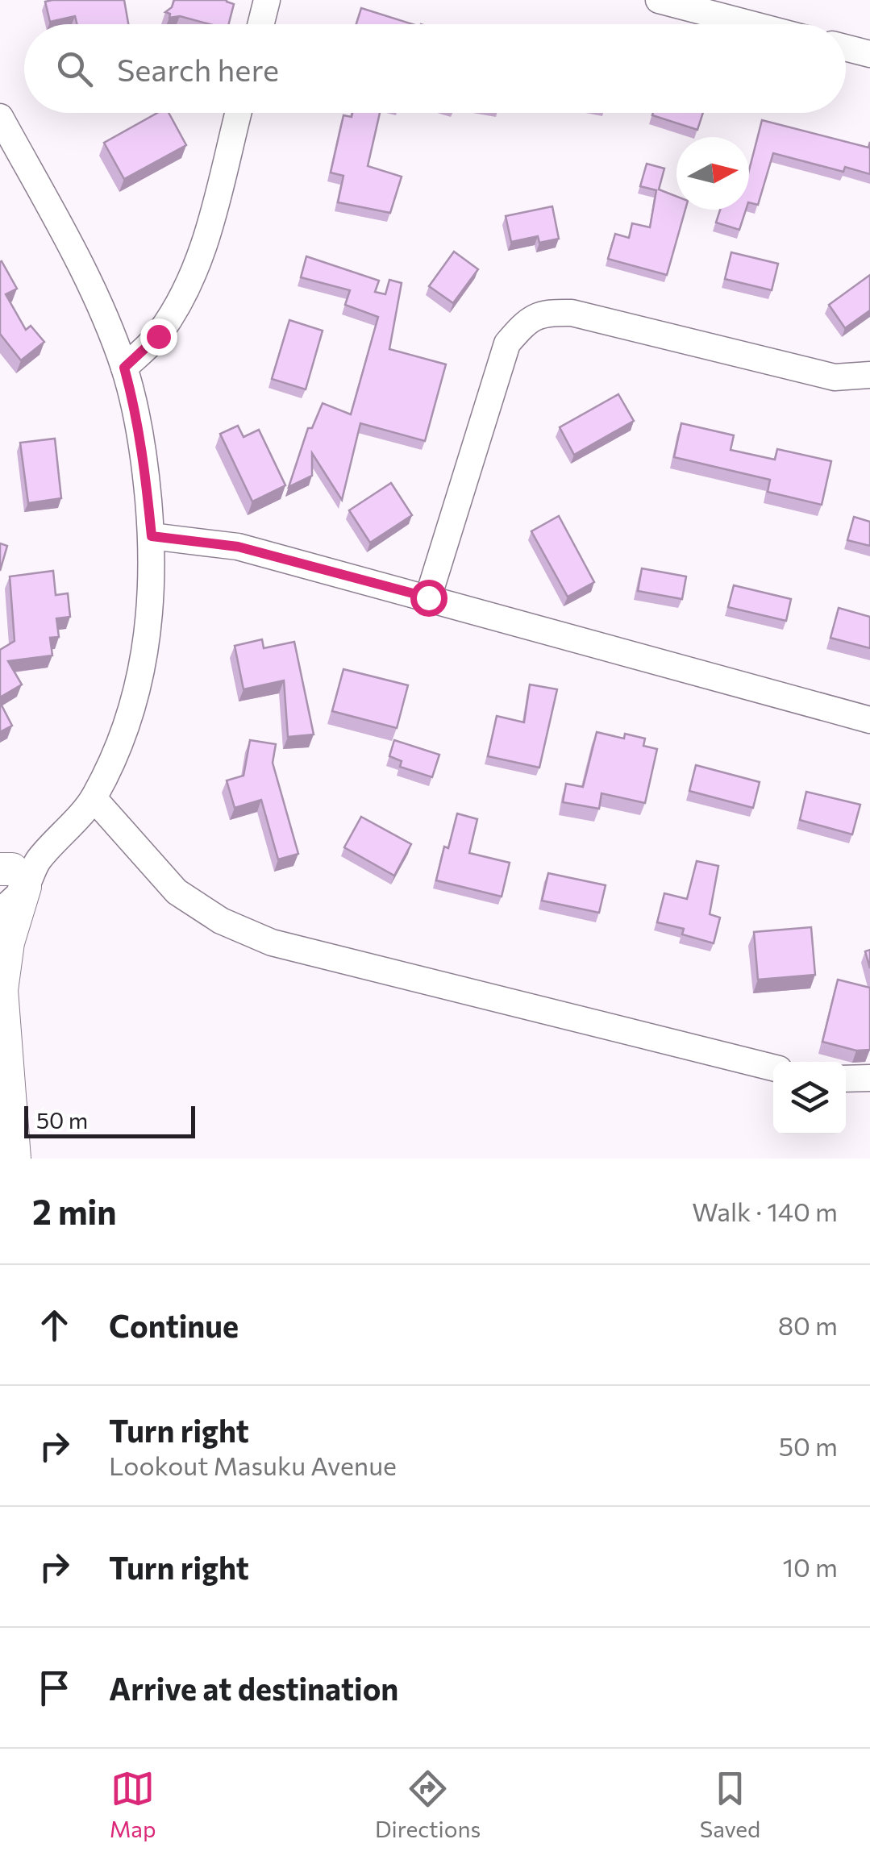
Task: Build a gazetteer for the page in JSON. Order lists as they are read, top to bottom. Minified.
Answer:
{"scale_bar":"50 m","north":"right","page":{"search":"Search here","scale":"50 m","heading":["2 min","Walk · 140 m"],"list":[["Continue","80 m"],["Turn right","Lookout Masuku Avenue","50 m"],["Turn right","10 m"],"Arrive at destination"],"nav":["Map","Directions","Saved"]}}
